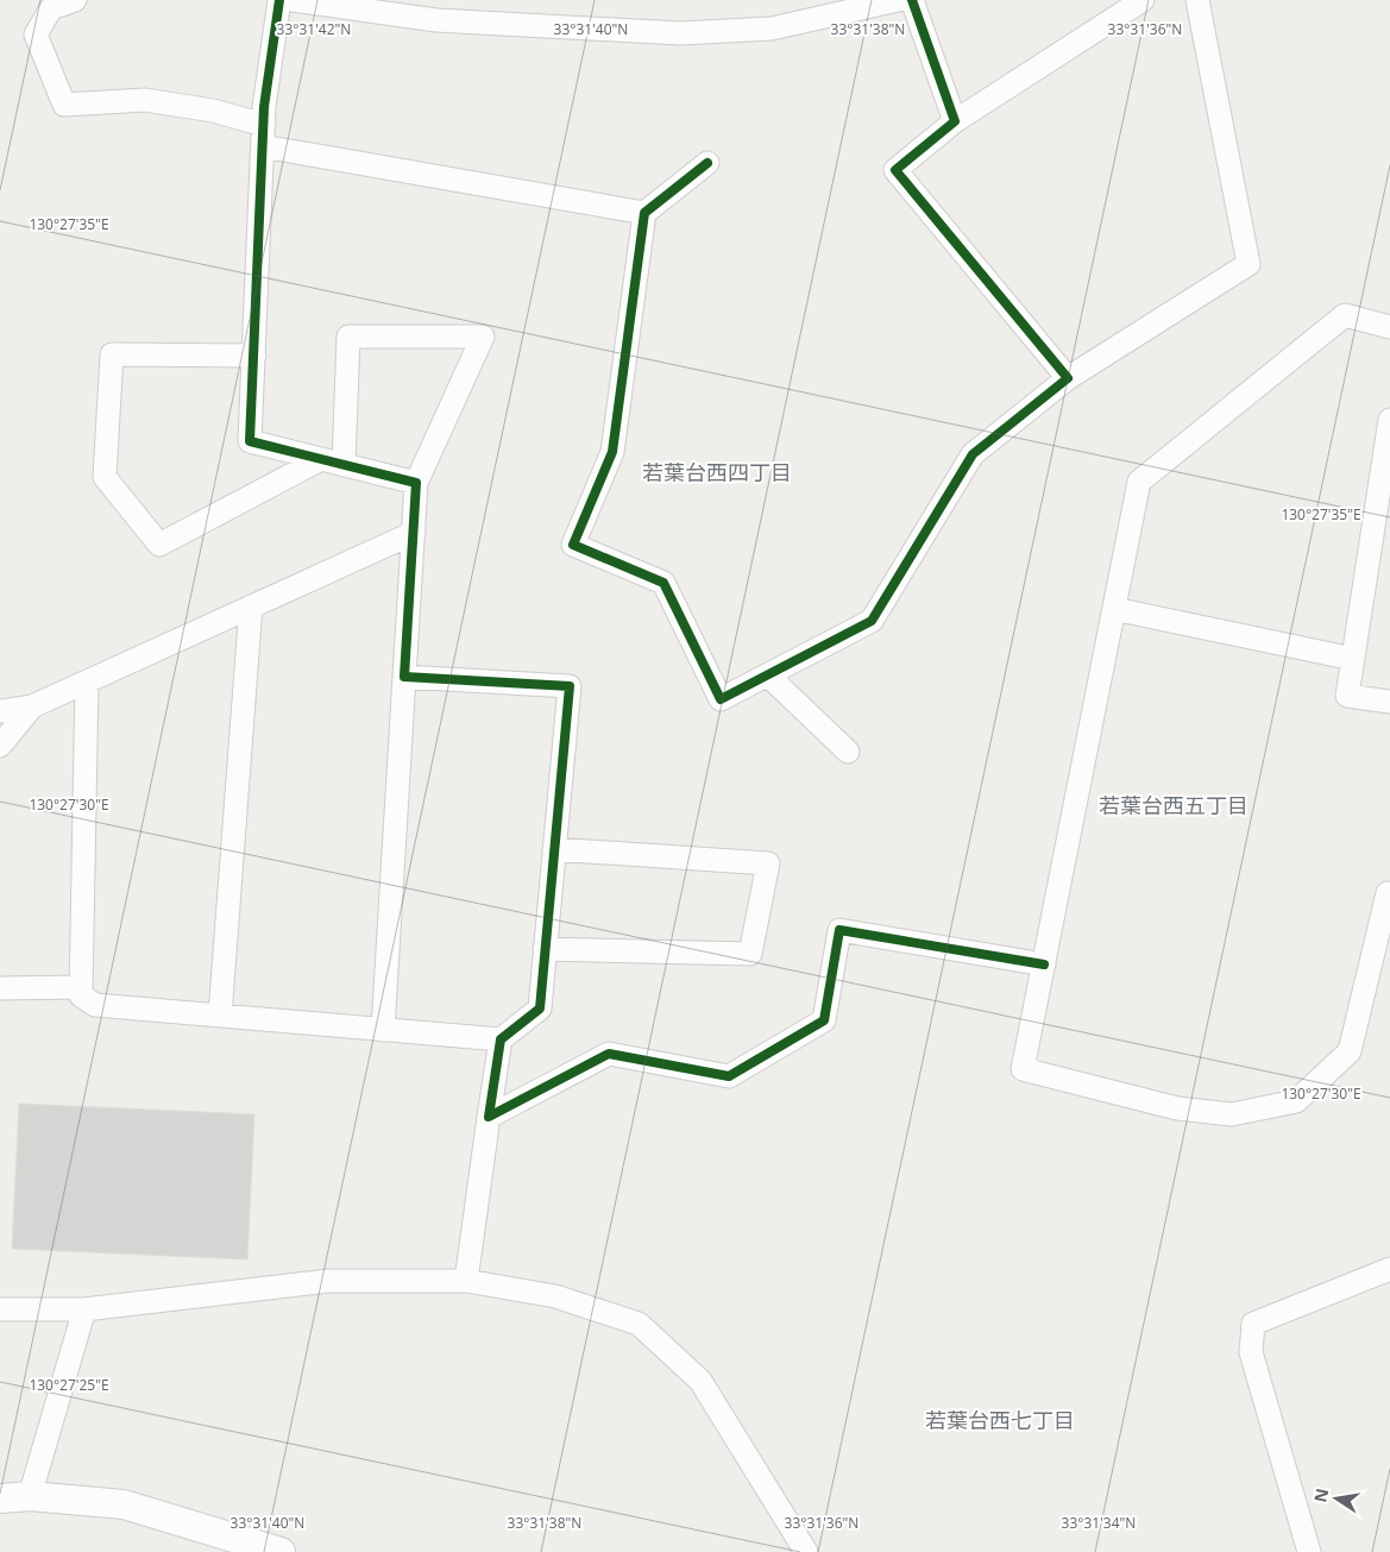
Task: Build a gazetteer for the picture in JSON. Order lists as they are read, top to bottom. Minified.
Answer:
{"districts":["若葉台西四丁目","若葉台西五丁目","若葉台西七丁目"],"north":"left","coordinates":["33°31'42\"N","33°31'40\"N","33°31'38\"N","33°31'36\"N","130°27'35\"E","130°27'30\"E","130°27'25\"E","33°31'34\"N"]}
